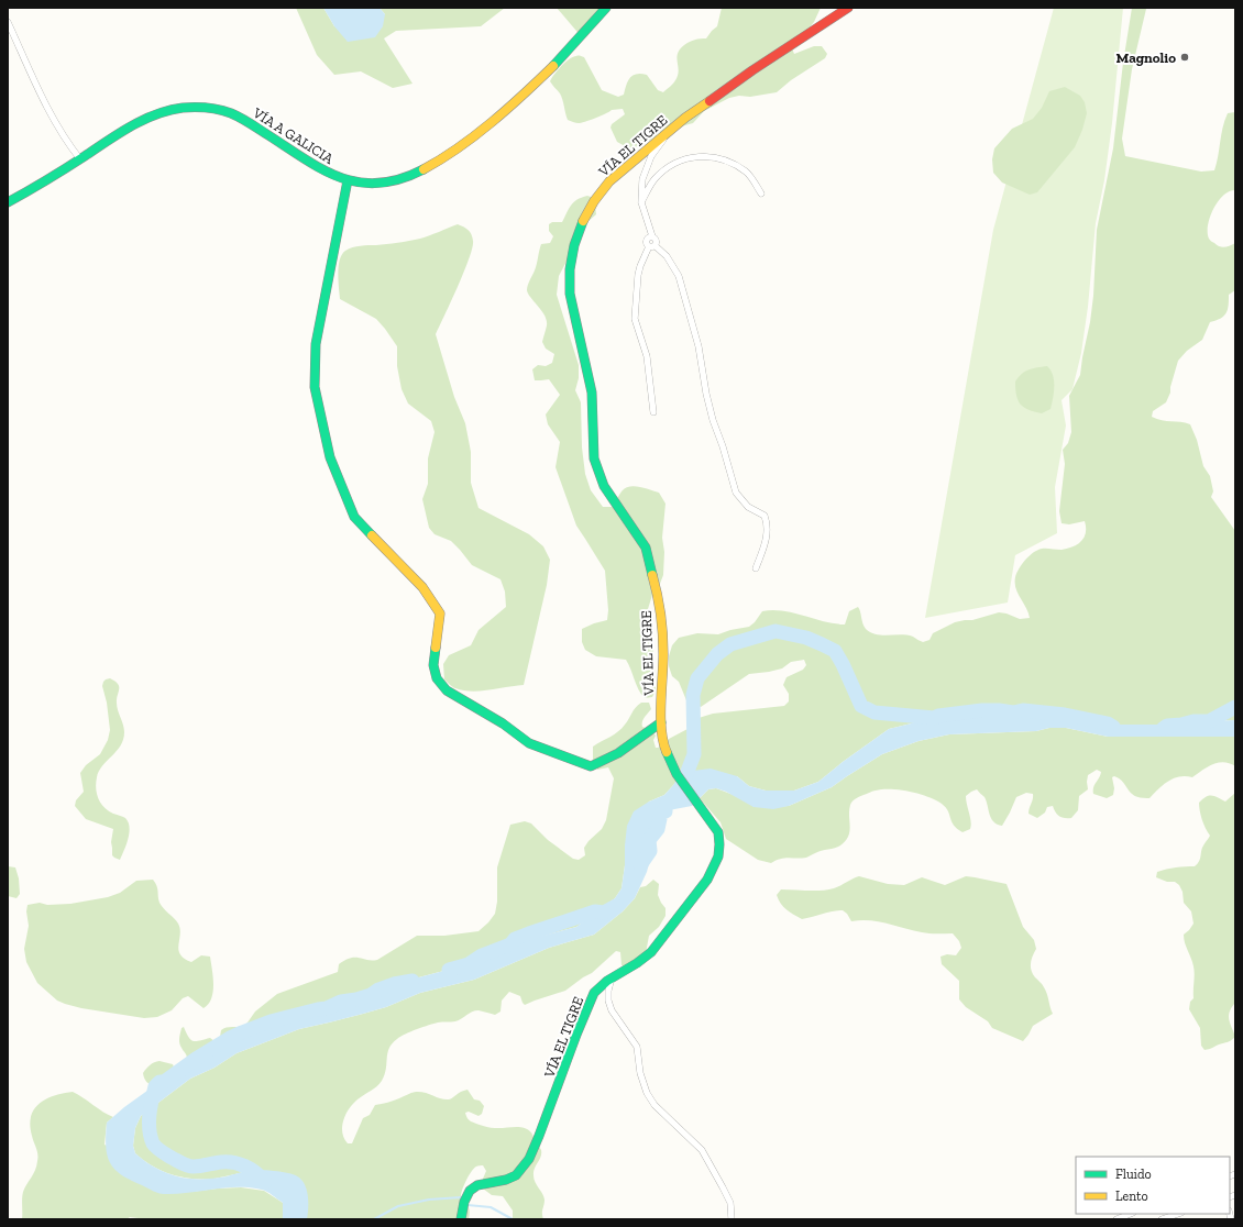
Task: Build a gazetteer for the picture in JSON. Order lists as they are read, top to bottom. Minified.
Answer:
{"streets":{"street":["VÍA A GALICIA","VÍA EL TIGRE"]},"places":["Magnolio"],"legend":["Fluido","Lento"]}
